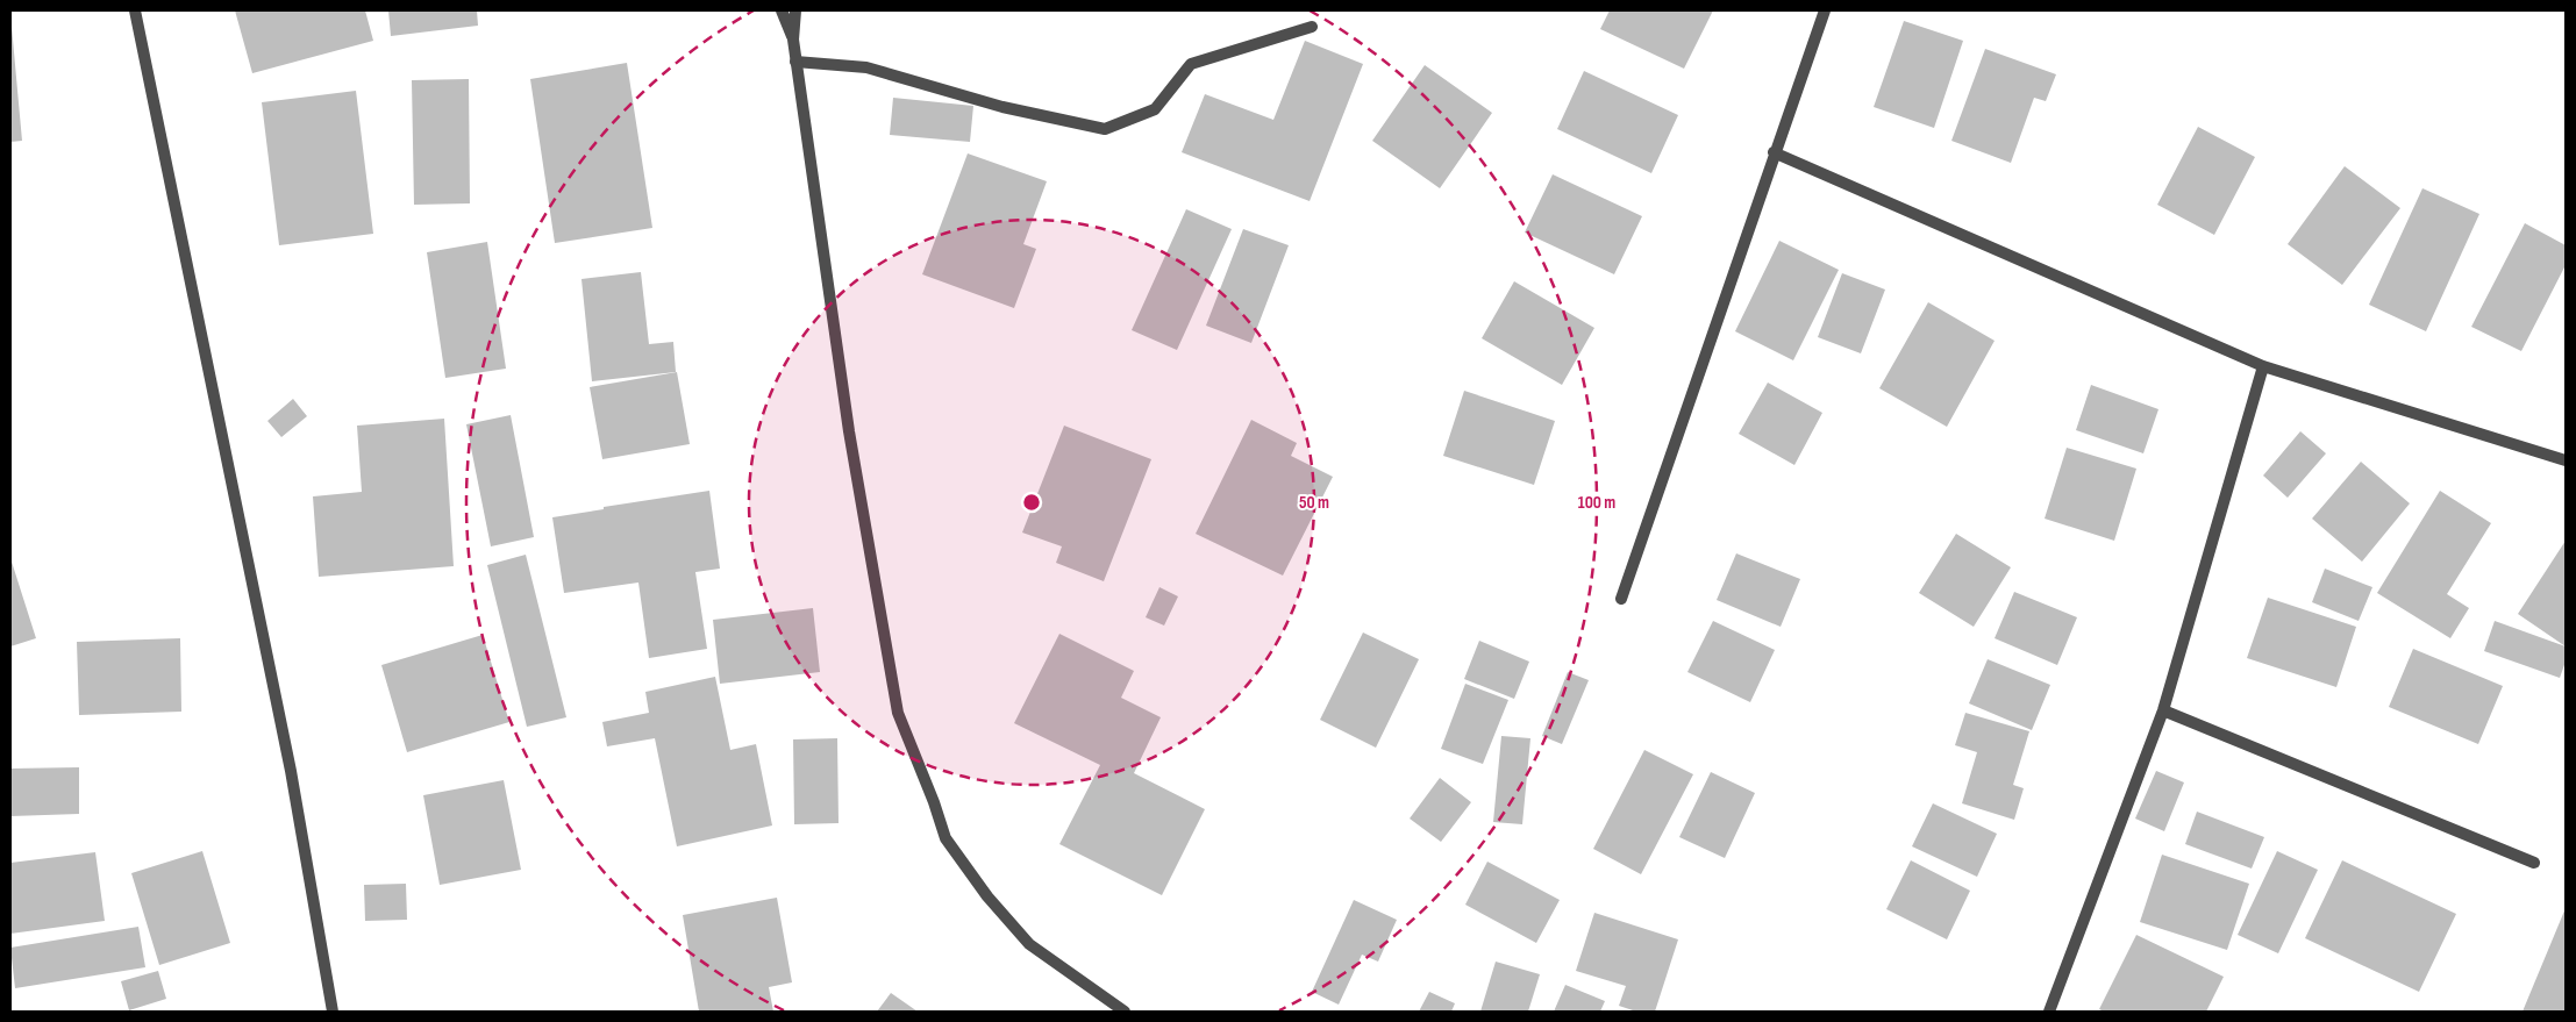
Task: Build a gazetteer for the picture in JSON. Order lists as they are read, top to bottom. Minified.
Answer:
{"rings":["50 m","100 m"]}
